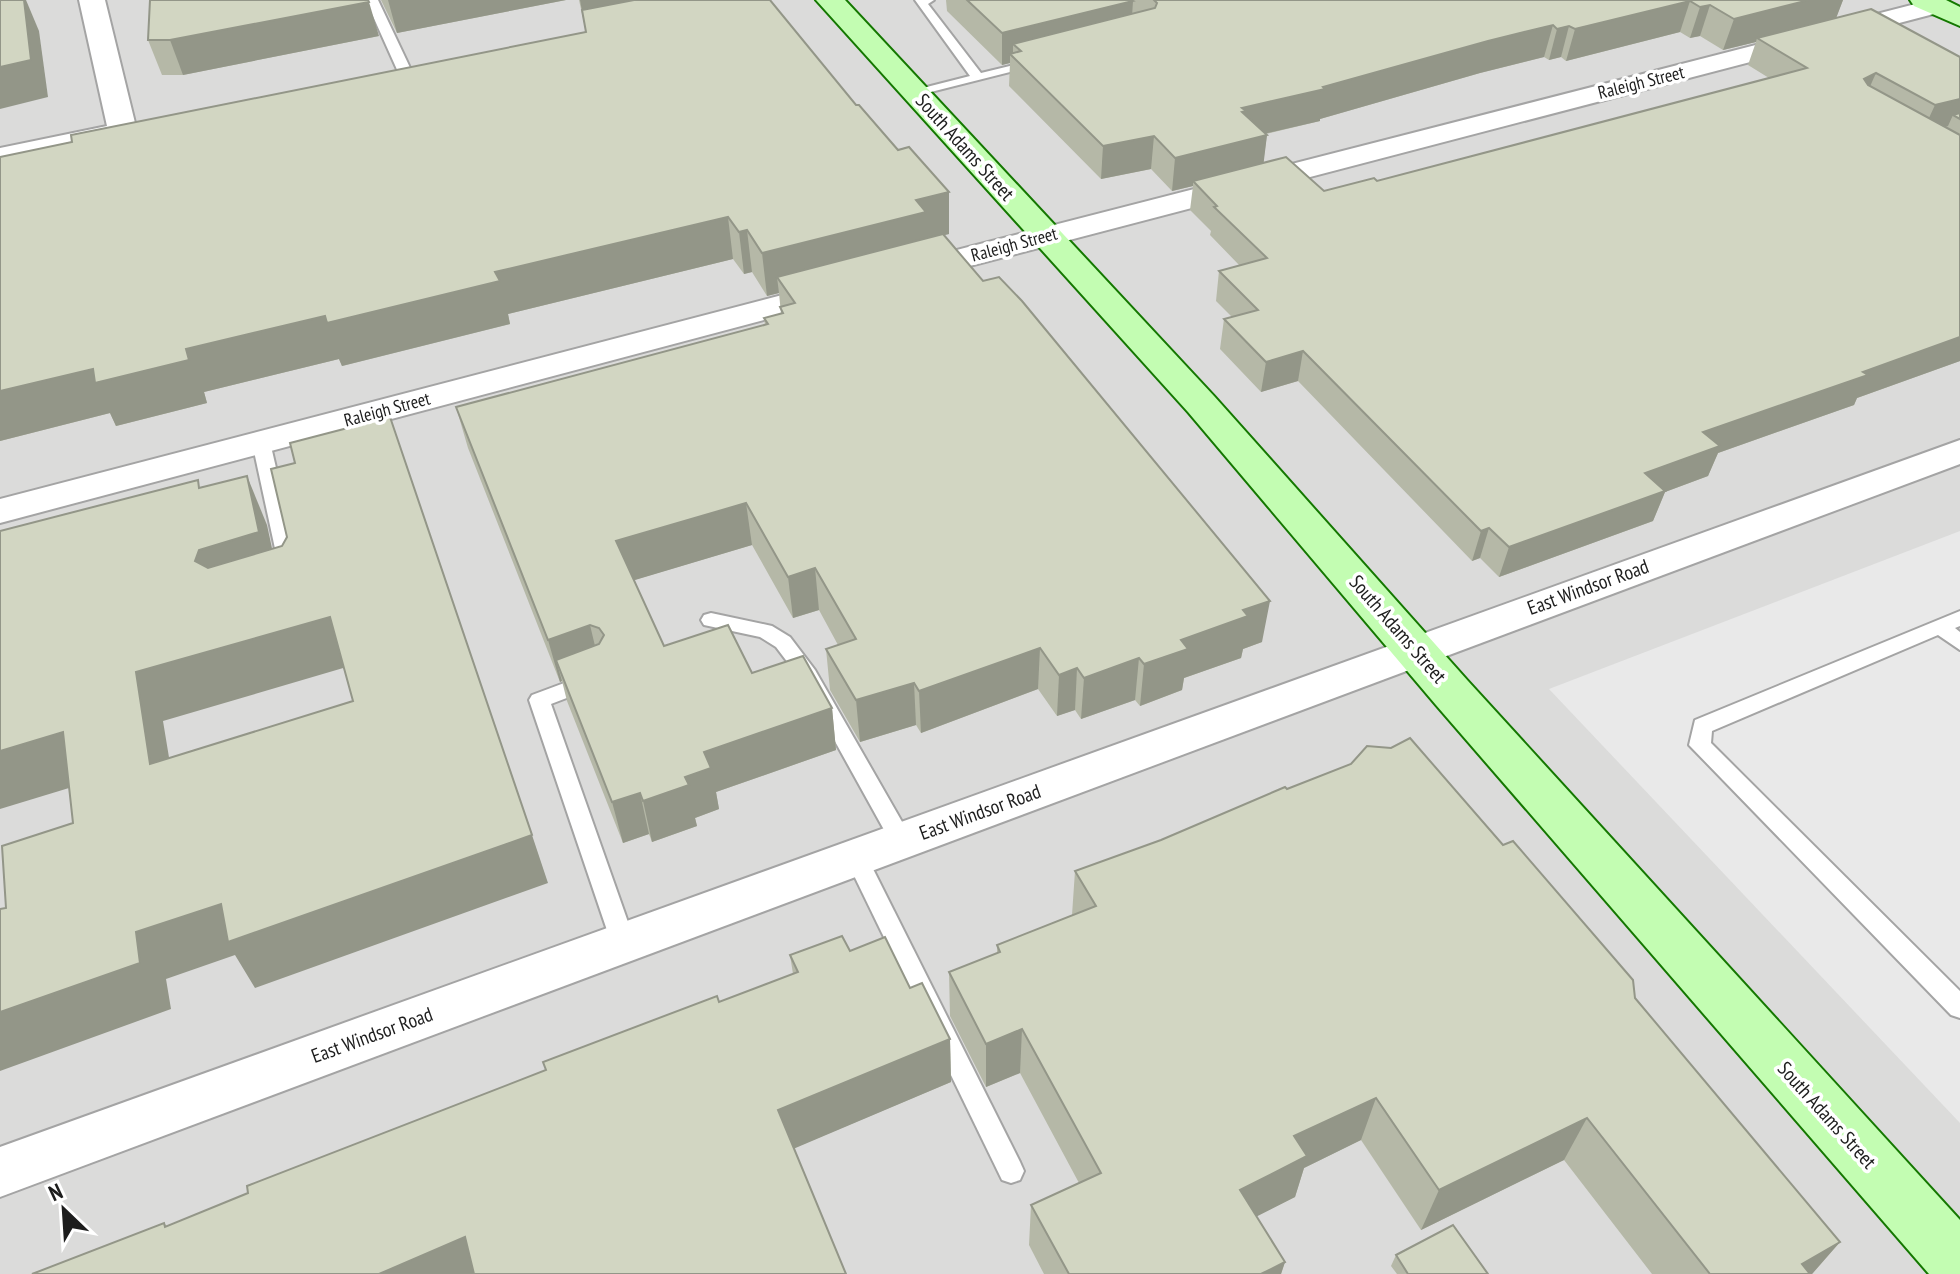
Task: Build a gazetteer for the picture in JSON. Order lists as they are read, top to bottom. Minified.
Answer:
{"streets":{"street":["Raleigh Street","South Adams Street","East Windsor Road"]},"crossings":[["Raleigh Street","South Adams Street"],["South Adams Street","East Windsor Road"]],"north":"top left"}
